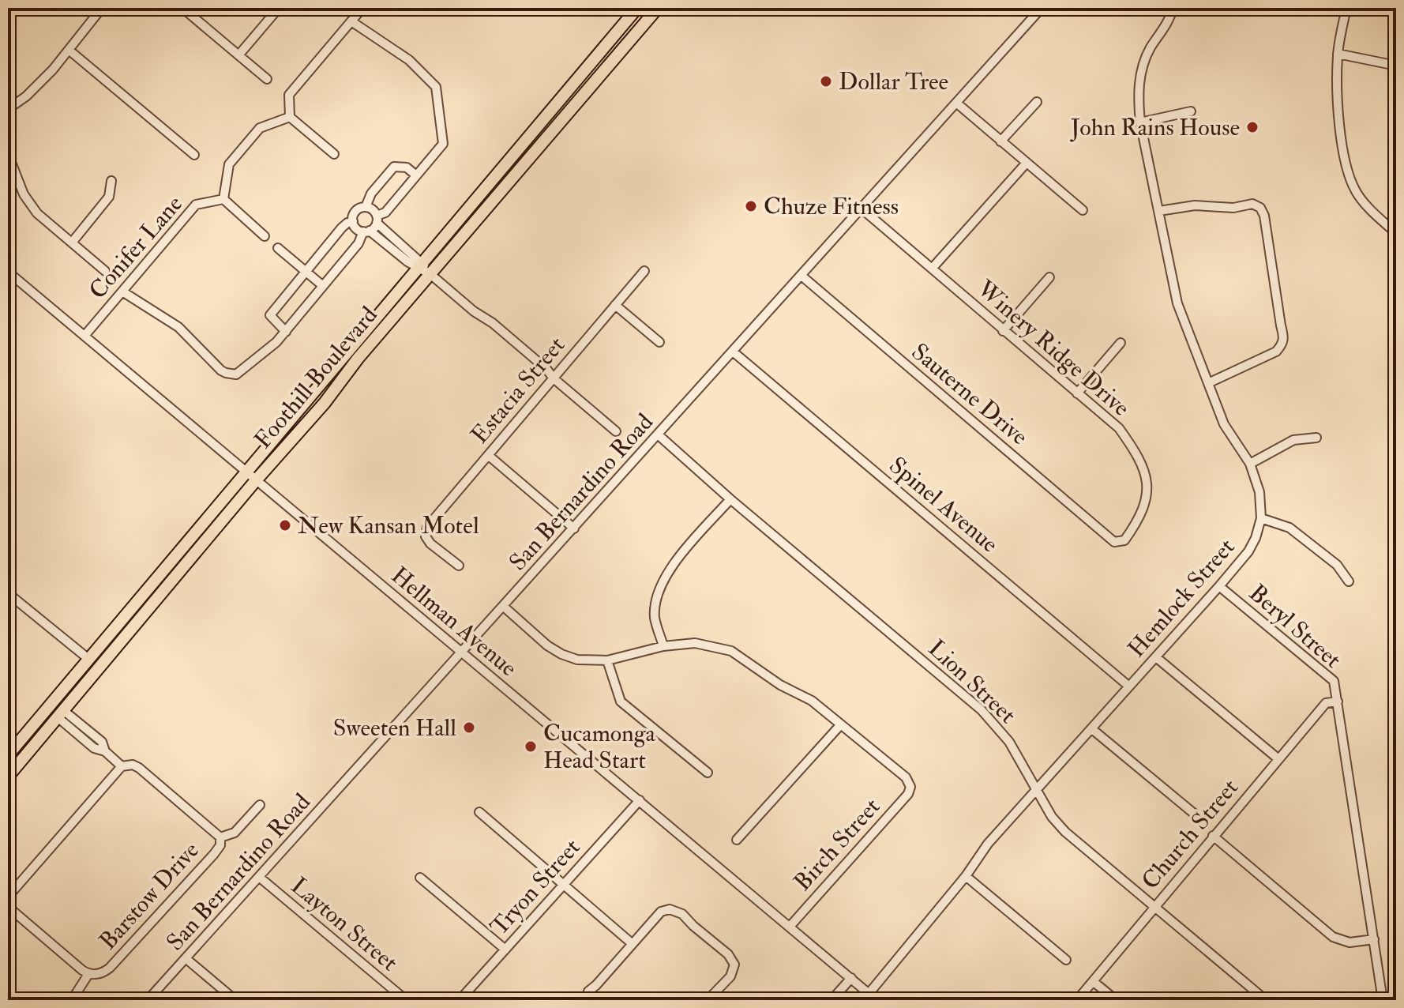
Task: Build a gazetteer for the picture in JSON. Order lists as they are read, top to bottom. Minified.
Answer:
{"streets":{"main road":["Foothill Boulevard"],"street":["Conifer Lane","Winery Ridge Drive","Estacia Street","Sauterne Drive","San Bernardino Road","Spinel Avenue","Hemlock Street","Hellman Avenue","Beryl Street","Lion Street","Church Street","Birch Street","Tryon Street","Barstow Drive","Layton Street"]},"crossings":[["Conifer Lane","Hellman Avenue"],["Winery Ridge Drive","Sauterne Drive"],["Winery Ridge Drive","San Bernardino Road"],["Foothill Boulevard","Hellman Avenue"],["Sauterne Drive","San Bernardino Road"],["San Bernardino Road","Spinel Avenue"],["San Bernardino Road","Hellman Avenue"],["San Bernardino Road","Lion Street"],["San Bernardino Road","Layton Street"],["Spinel Avenue","Hemlock Street"],["Hemlock Street","Hellman Avenue"],["Hemlock Street","Beryl Street"],["Hemlock Street","Lion Street"],["Hellman Avenue","Birch Street"],["Hellman Avenue","Tryon Street"],["Beryl Street","Church Street"],["Lion Street","Church Street"]],"places":["Dollar Tree","John Rains House","Chuze Fitness","New Kansan Motel","Sweeten Hall","Cucamonga Head Start"]}
